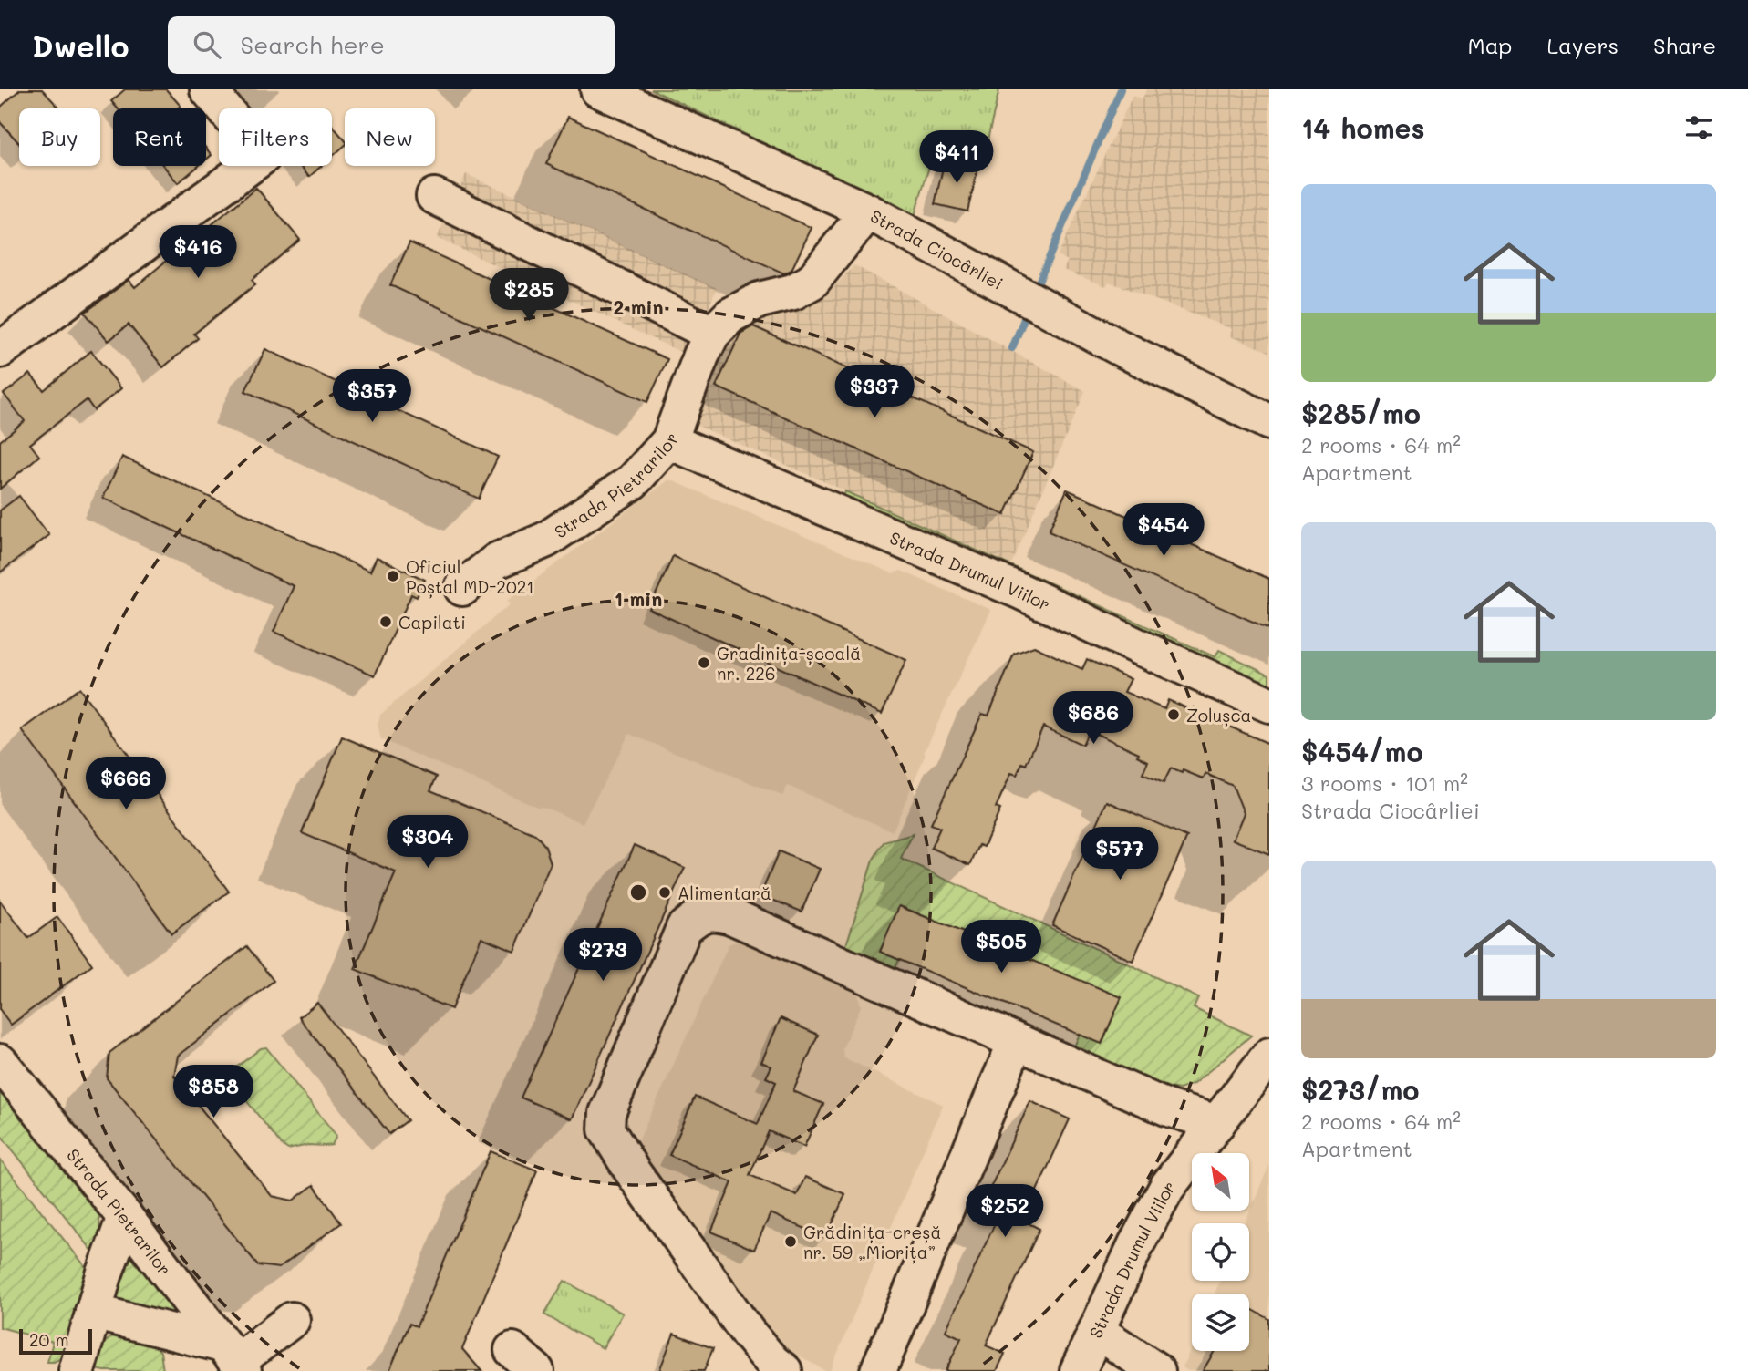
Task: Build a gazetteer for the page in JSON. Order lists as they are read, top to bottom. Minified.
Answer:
{"streets":{"street":["Strada Ciocârliei","Strada Pietrarilor","Strada Drumul Viilor"]},"crossings":[["Strada Ciocârliei","Strada Pietrarilor"],["Strada Pietrarilor","Strada Drumul Viilor"]],"places":["Oficiul Poștal MD-2021","Capilati","Gradinița-școală nr. 226","Zolușca","Alimentară","Grădinița-creșă nr. 59 „Miorița”"],"scale_bar":"20 m","north":"top left","page":{"header":"Dwello","search":"Search here","nav":["Map","Layers","Share"],"heading":"14 homes","chip":["Buy","Rent","Filters","New"],"price":["$411","$416","$285","$337","$357","$454","$686","$666","$304","$577","$505","$273","$858","$252"],"list":[{"name":"$285/mo","note":"2 rooms · 64 m² · Apartment"},{"name":"$454/mo","note":"3 rooms · 101 m² · Strada Ciocârliei"},{"name":"$273/mo","note":"2 rooms · 64 m² · Apartment"}],"scale":"20 m"},"rings":["2 min","1 min"]}
